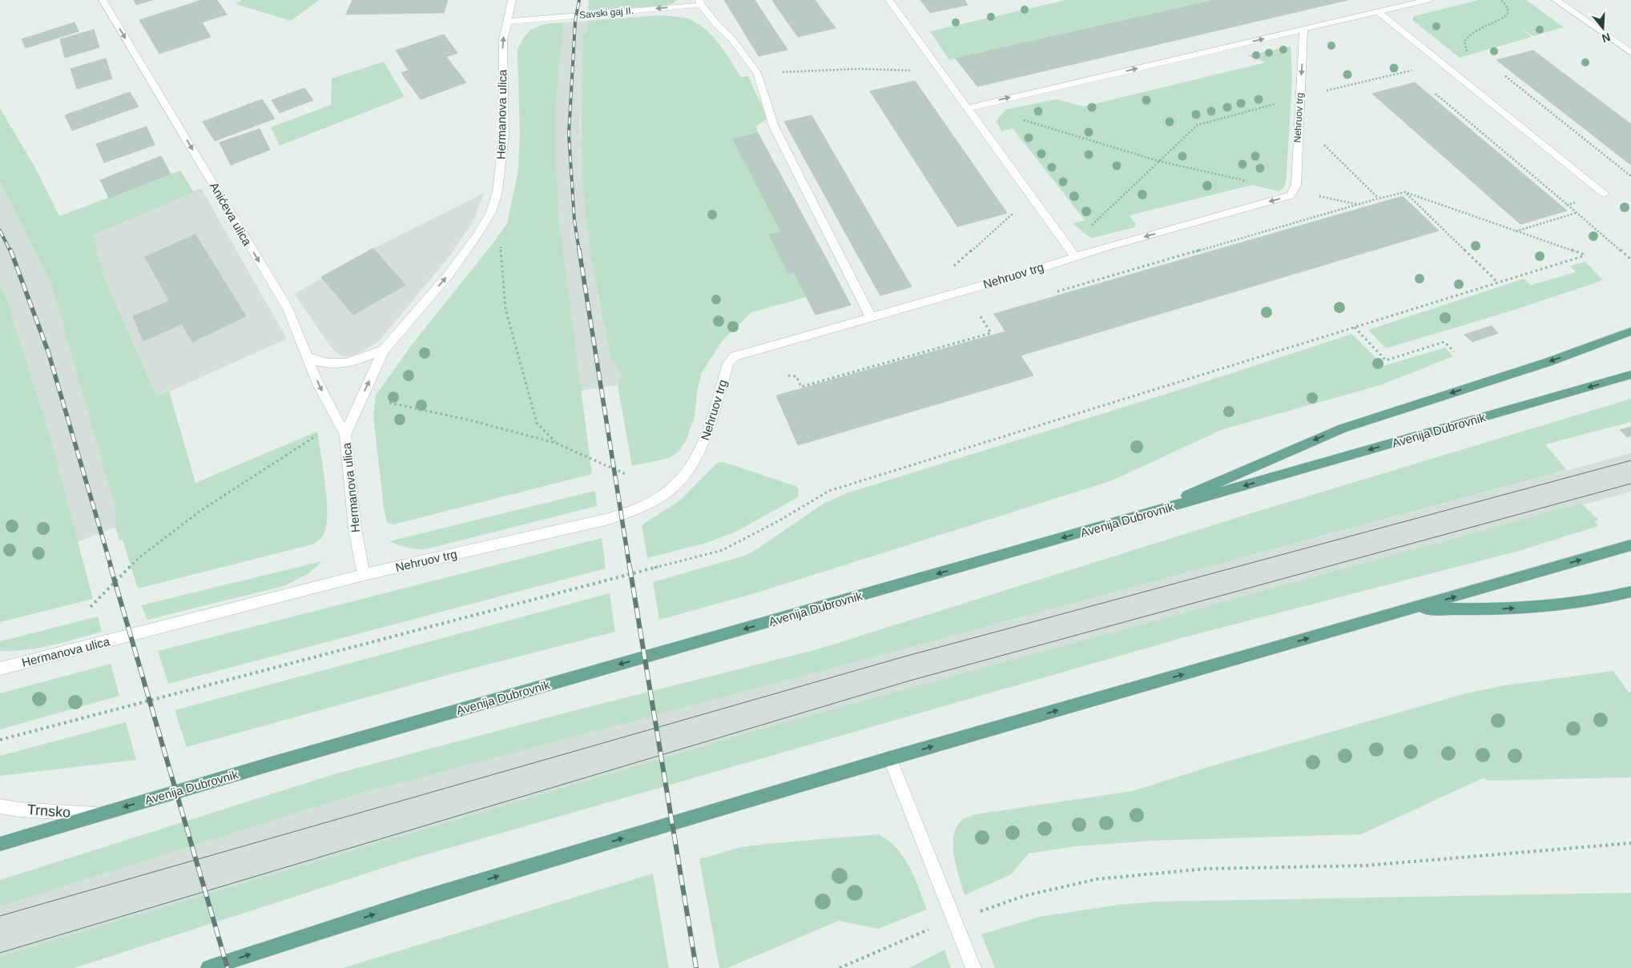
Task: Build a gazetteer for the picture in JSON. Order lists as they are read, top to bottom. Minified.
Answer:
{"streets":{"main road":["Avenija Dubrovnik"],"street":["Savski gaj II.","Hermanova ulica","Nehruov trg","Anićeva ulica","Trnsko"]},"crossings":[["Savski gaj II.","Hermanova ulica"],["Hermanova ulica","Nehruov trg"],["Hermanova ulica","Anićeva ulica"],["Avenija Dubrovnik","Trnsko"]],"one_way":["Savski gaj II.","Hermanova ulica","Anićeva ulica"],"north":"bottom"}
